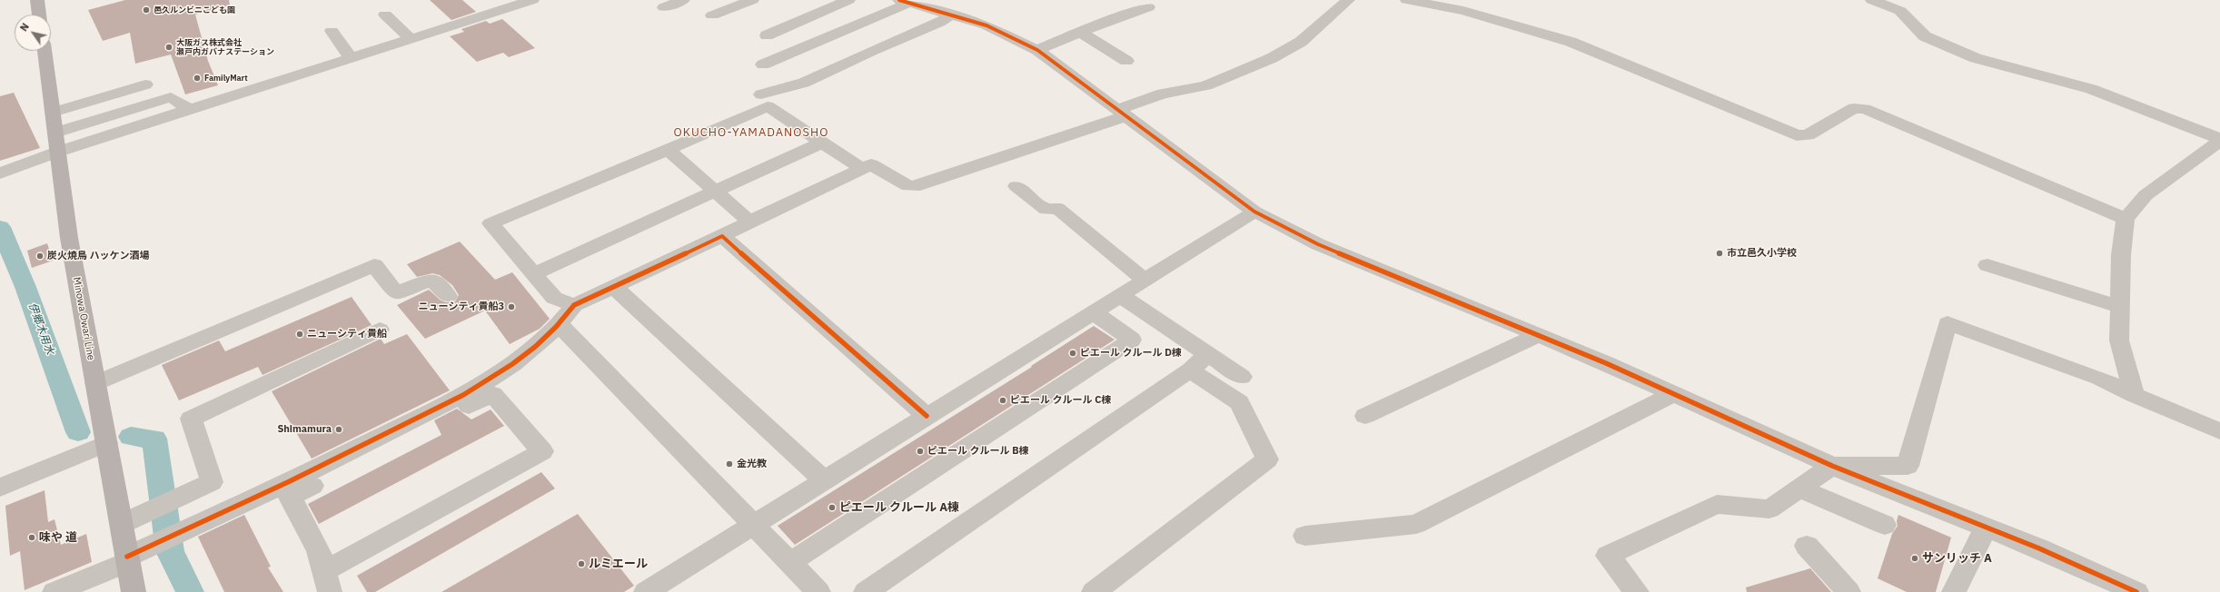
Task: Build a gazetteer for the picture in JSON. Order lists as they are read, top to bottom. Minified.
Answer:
{"streets":{"main road":["Minowa Owari Line"]},"districts":["OKUCHO-YAMADANOSHO"],"water":["伊郷木用水"],"places":["邑久ルンビニこども園","大阪ガス株式会社 瀬戸内ガバナステーション","FamilyMart","市立邑久小学校","炭火焼鳥 ハッケン酒場","ニューシティ貴船3","ニューシティ貴船","ピエール クルール D棟","ピエール クルール C棟","Shimamura","ピエール クルール B棟","金光教","ピエール クルール A棟","味や 道","サンリッチ A","ルミエール"],"north":"top left"}
